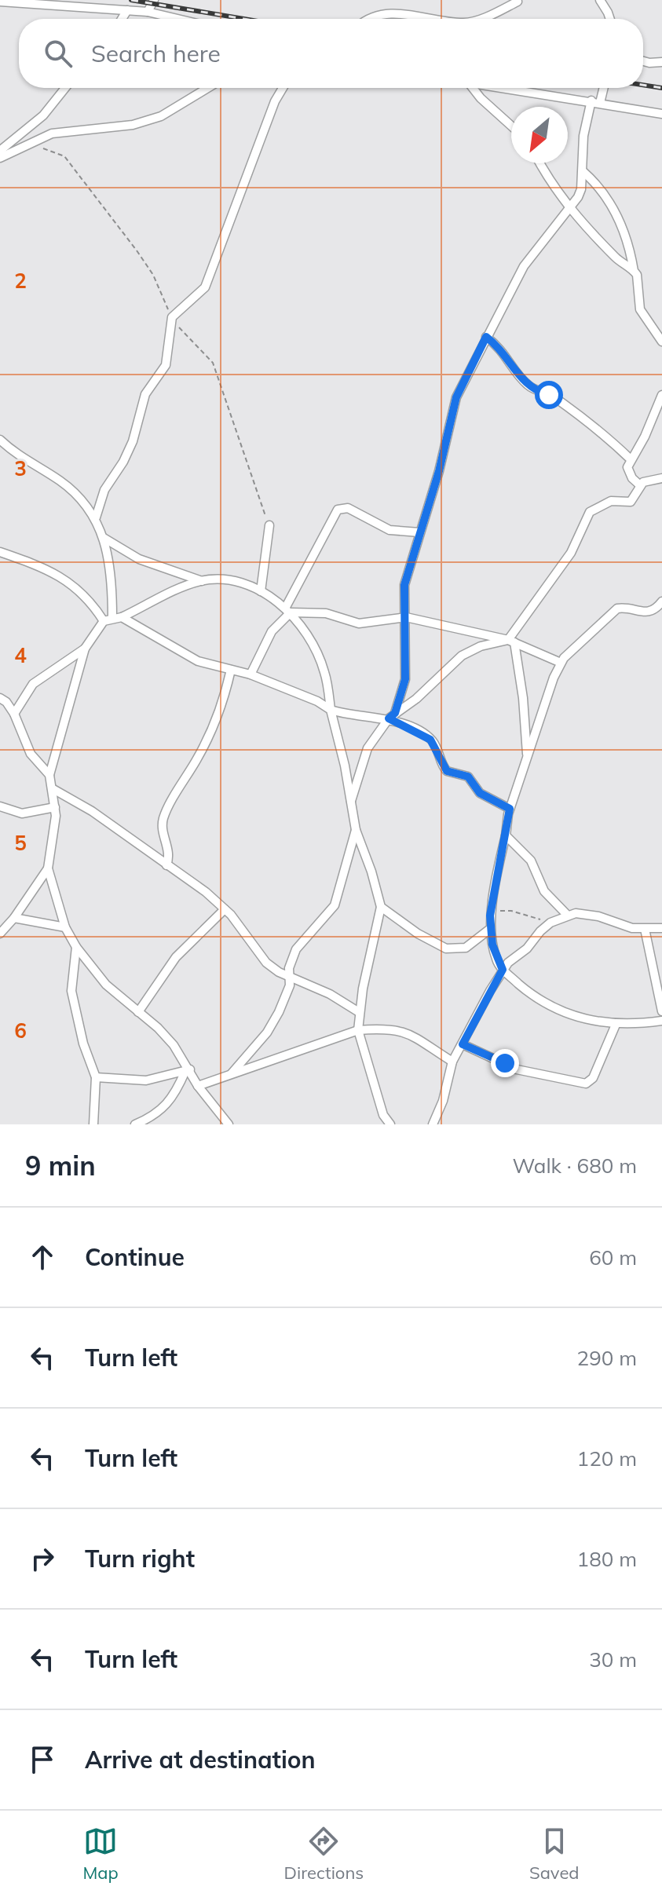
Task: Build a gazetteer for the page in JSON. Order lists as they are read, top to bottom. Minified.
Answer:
{"north":"bottom left","page":{"search":"Search here","heading":["9 min","Walk · 680 m"],"list":[["Continue","60 m"],["Turn left","290 m"],["Turn left","120 m"],["Turn right","180 m"],["Turn left","30 m"],"Arrive at destination"],"nav":["Map","Directions","Saved"]},"grid":{"rows":["2","3","4","5","6"]}}
